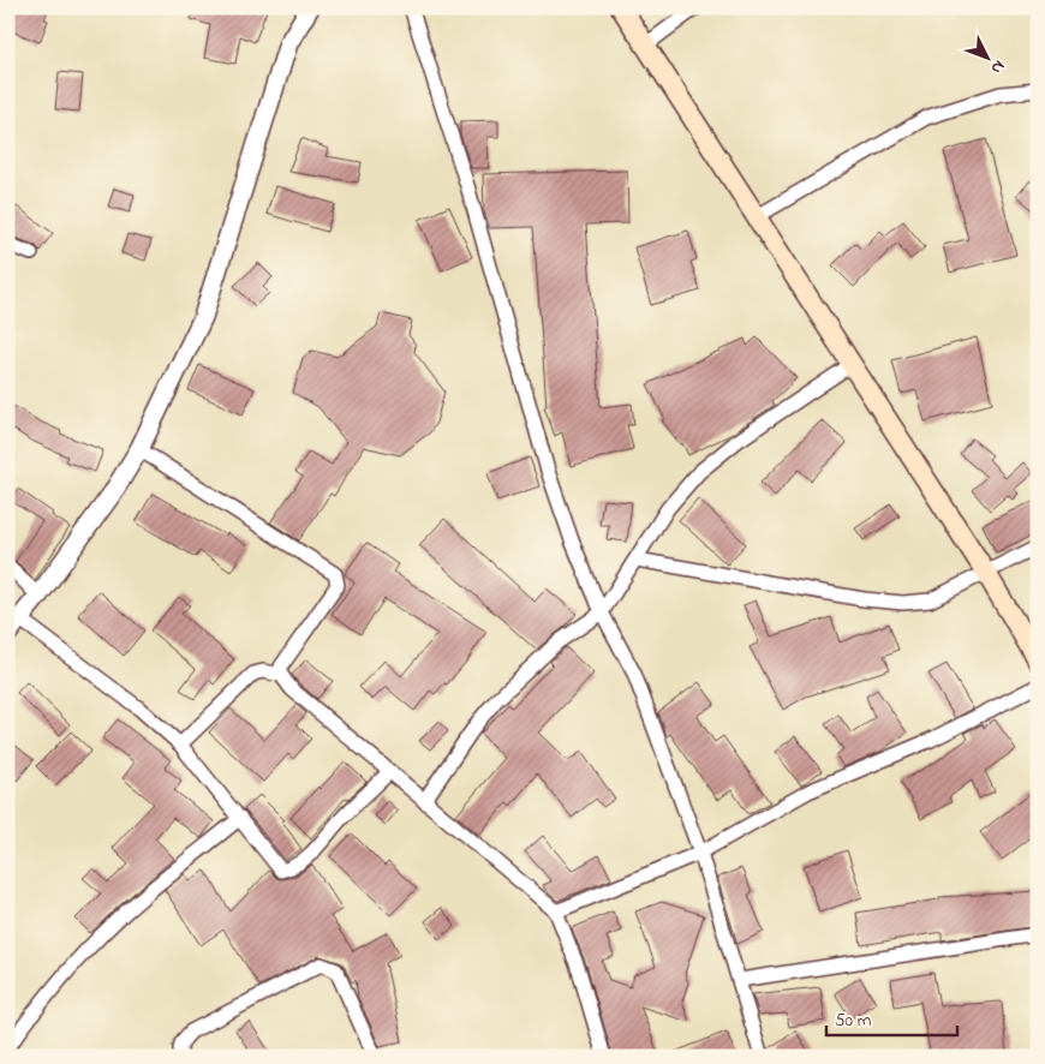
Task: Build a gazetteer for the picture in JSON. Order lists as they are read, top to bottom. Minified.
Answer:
{"scale_bar":"50 m","north":"bottom right"}
